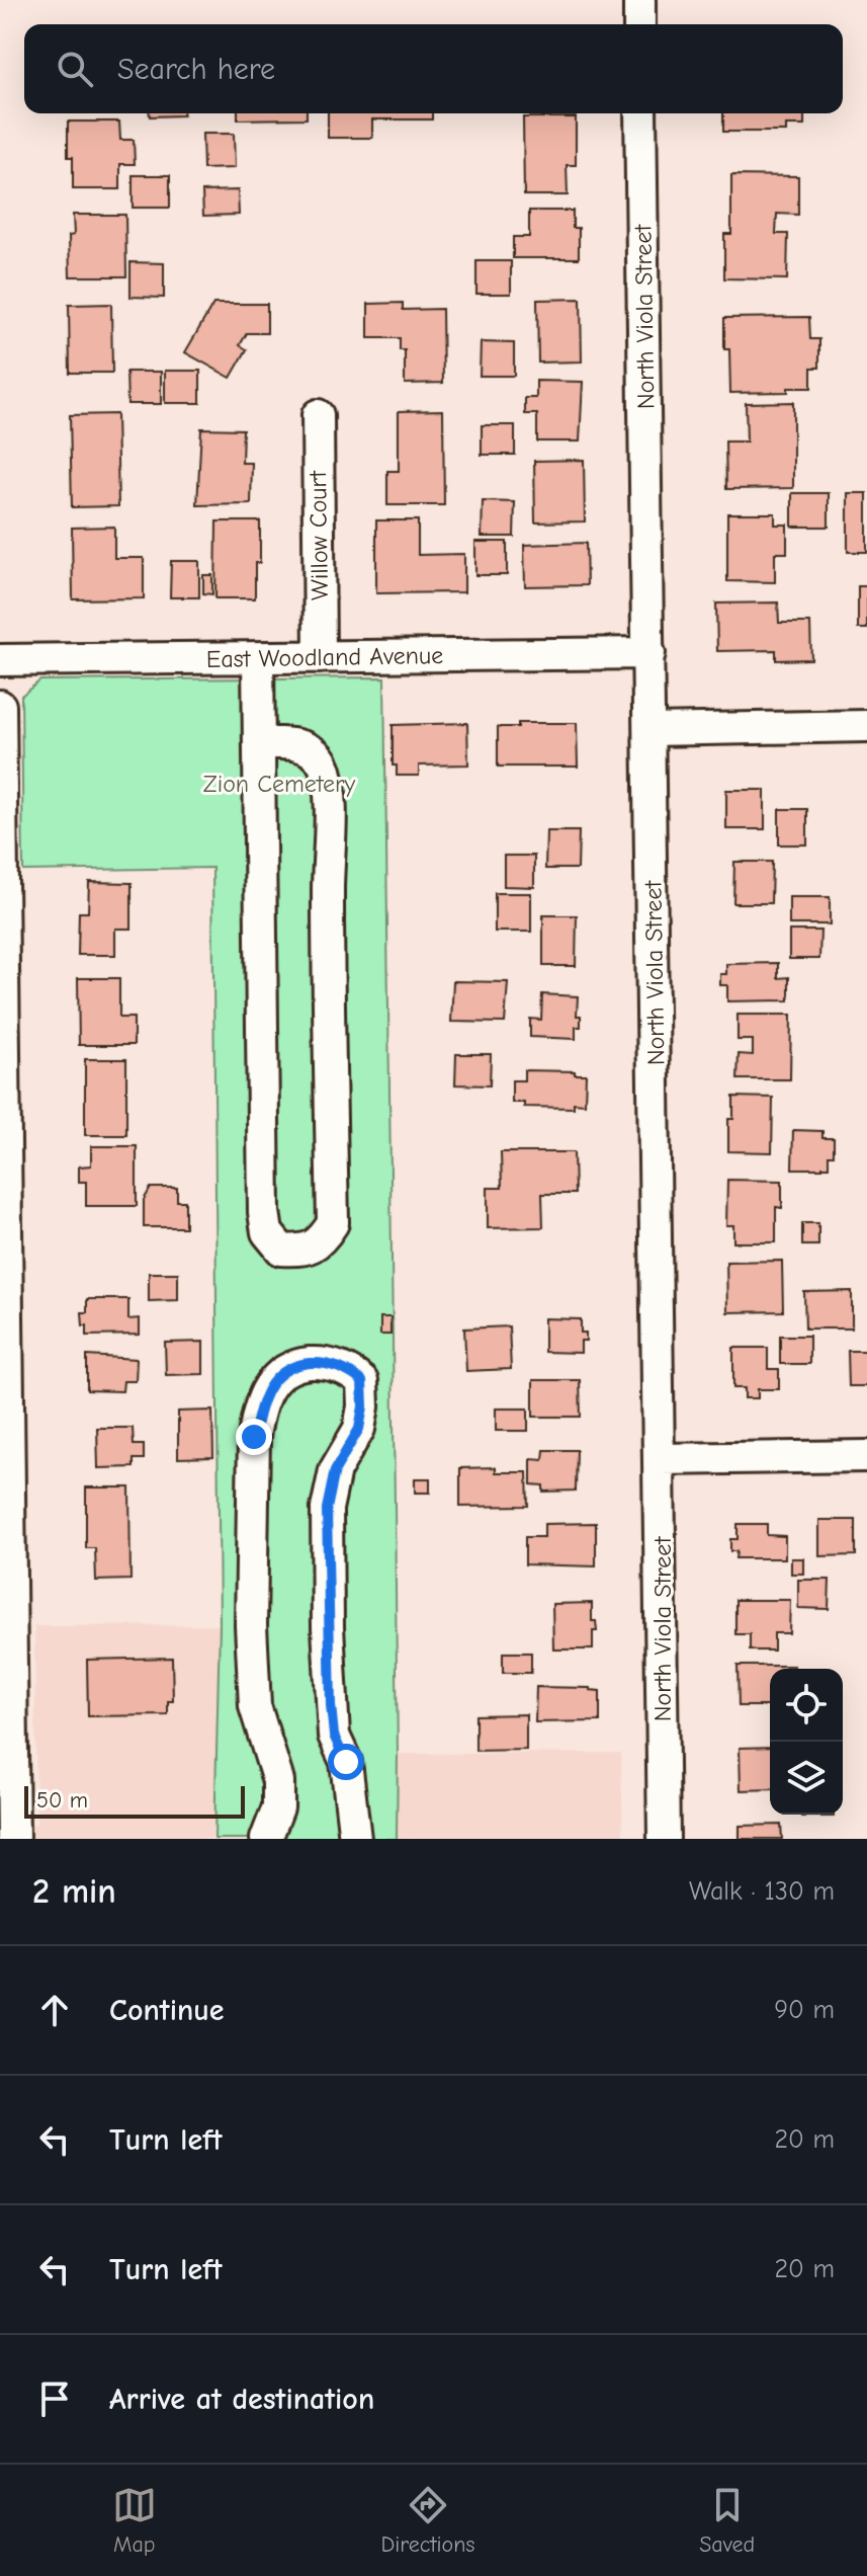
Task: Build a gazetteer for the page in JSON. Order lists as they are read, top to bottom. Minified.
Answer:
{"streets":{"street":["North Viola Street","Willow Court","East Woodland Avenue"]},"crossings":[["North Viola Street","East Woodland Avenue"],["Willow Court","East Woodland Avenue"]],"parks":["Zion Cemetery"],"scale_bar":"50 m","page":{"search":"Search here","scale":"50 m","heading":["2 min","Walk · 130 m"],"list":[["Continue","90 m"],["Turn left","20 m"],["Turn left","20 m"],"Arrive at destination"],"nav":["Map","Directions","Saved"]}}
